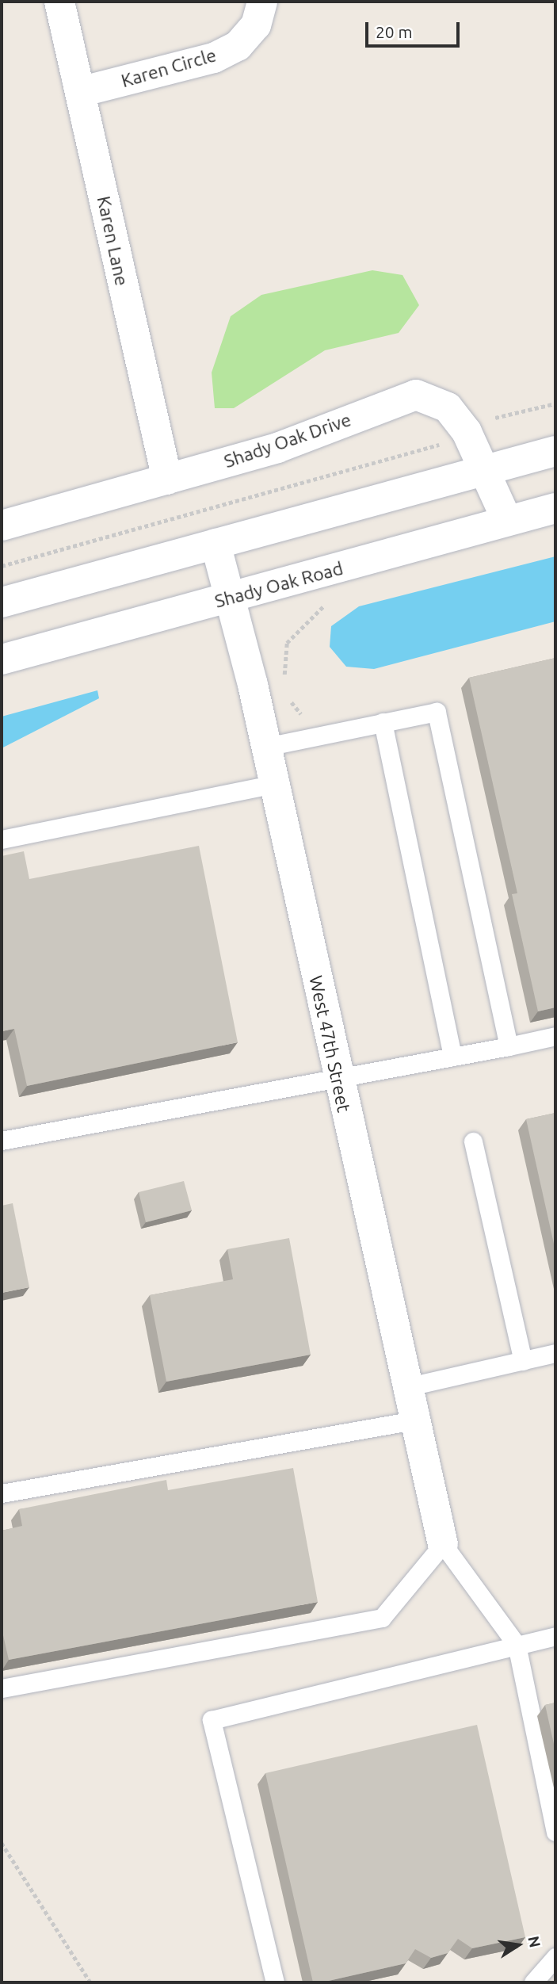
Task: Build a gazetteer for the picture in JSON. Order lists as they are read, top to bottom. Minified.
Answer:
{"streets":{"street":["Karen Circle","Karen Lane","Shady Oak Drive","Shady Oak Road","West 47th Street"]},"crossings":[["Karen Circle","Karen Lane"],["Karen Lane","Shady Oak Drive"],["Shady Oak Drive","Shady Oak Road"],["Shady Oak Road","West 47th Street"]],"scale_bar":"20 m","north":"right"}
